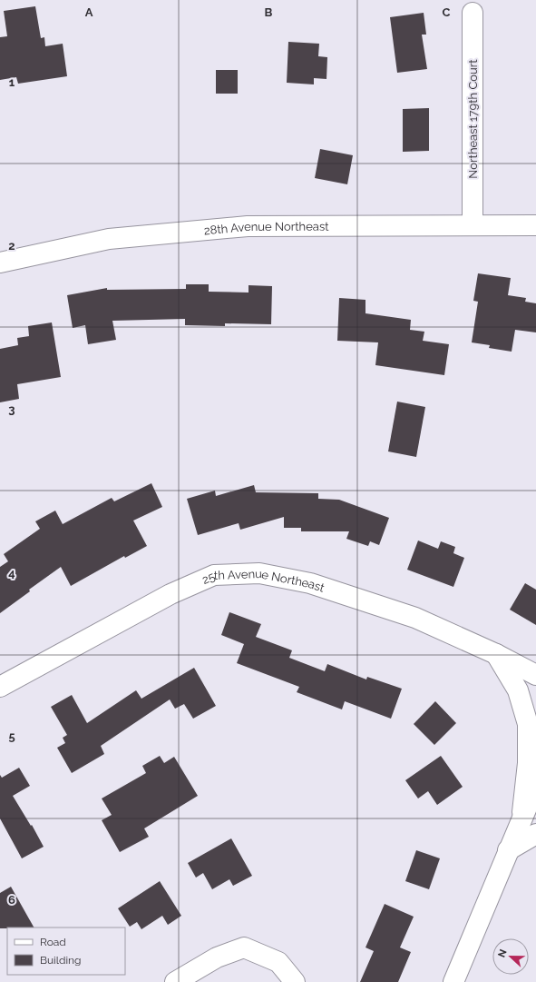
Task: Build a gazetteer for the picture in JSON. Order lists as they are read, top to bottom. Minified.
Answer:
{"streets":{"street":["Northeast 179th Court","28th Avenue Northeast","25th Avenue Northeast"]},"crossings":[["Northeast 179th Court","28th Avenue Northeast"]],"legend":["Road","Building"],"north":"left","grid":{"columns":["A","B","C"],"rows":["1","2","3","4","5","6"]}}
